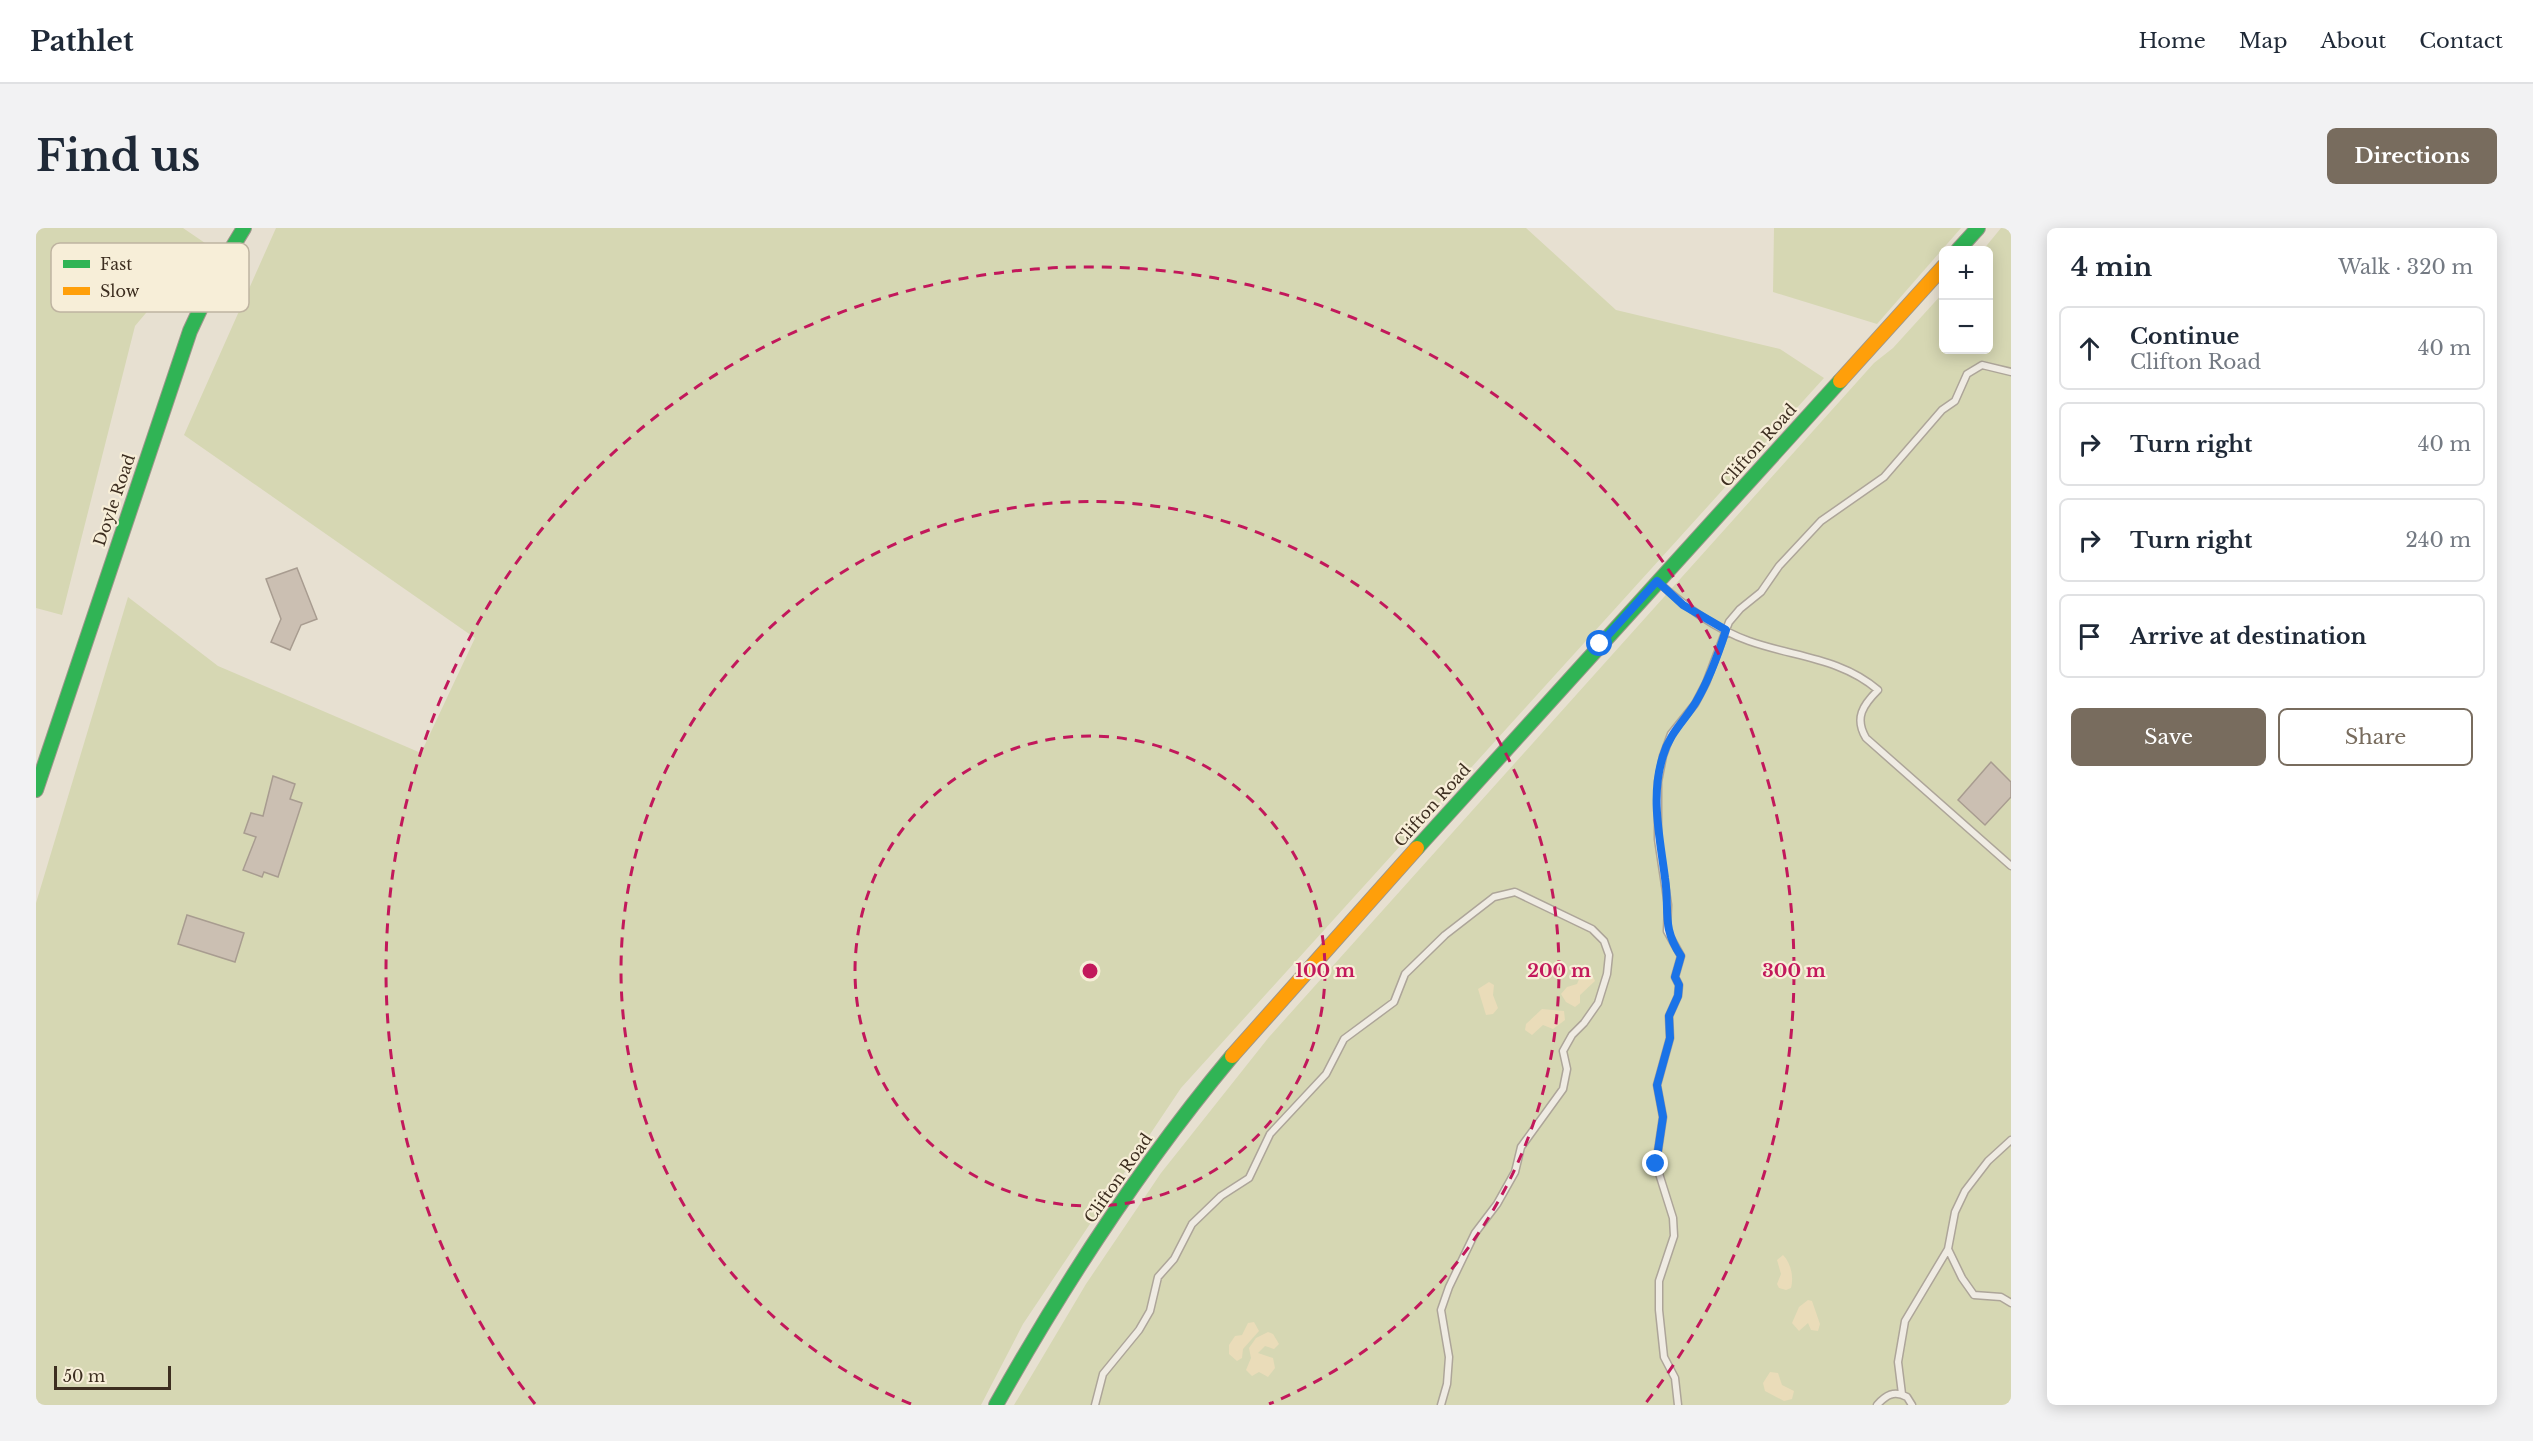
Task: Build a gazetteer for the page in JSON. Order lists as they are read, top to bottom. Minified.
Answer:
{"streets":{"main road":["Clifton Road","Doyle Road"]},"legend":["Fast","Slow"],"scale_bar":"50 m","page":{"header":"Pathlet","nav":["Home","Map","About","Contact"],"buttons":["Directions",["Save","Share"]],"title":"Find us","heading":["4 min","Walk · 320 m"],"map_buttons":["+","−"],"list":[["Continue","Clifton Road","40 m"],["Turn right","40 m"],["Turn right","240 m"],"Arrive at destination"],"scale":"50 m"},"rings":["100 m","200 m","300 m"]}
